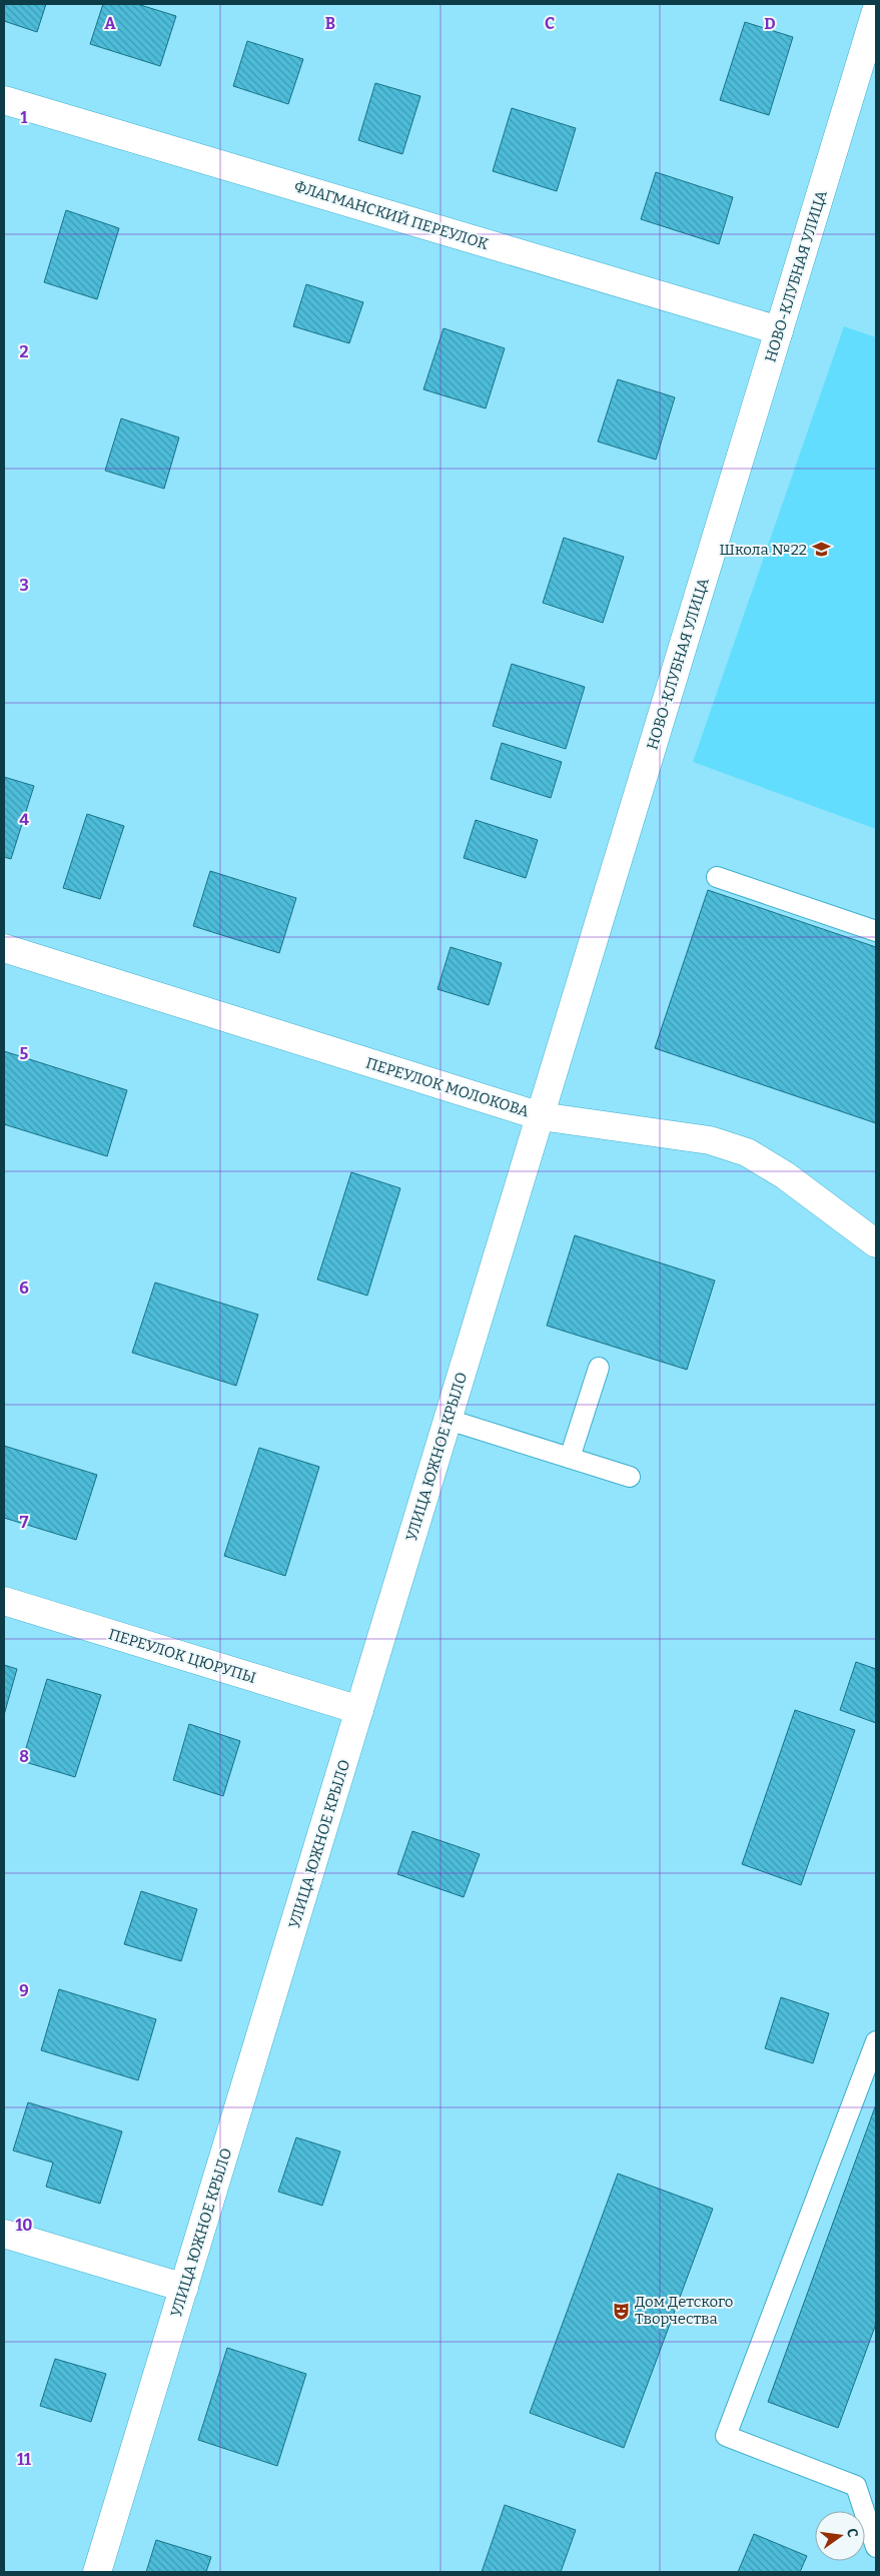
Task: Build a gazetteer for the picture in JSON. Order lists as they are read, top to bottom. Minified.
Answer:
{"streets":{"street":["ФЛАГМАНСКИЙ ПЕРЕУЛОК","НОВО-КЛУБНАЯ УЛИЦА","ПЕРЕУЛОК МОЛОКОВА","УЛИЦА ЮЖНОЕ КРЫЛО","ПЕРЕУЛОК ЦЮРУПЫ"]},"crossings":[["ФЛАГМАНСКИЙ ПЕРЕУЛОК","НОВО-КЛУБНАЯ УЛИЦА"],["НОВО-КЛУБНАЯ УЛИЦА","ПЕРЕУЛОК МОЛОКОВА"],["НОВО-КЛУБНАЯ УЛИЦА","УЛИЦА ЮЖНОЕ КРЫЛО"],["ПЕРЕУЛОК МОЛОКОВА","УЛИЦА ЮЖНОЕ КРЫЛО"],["УЛИЦА ЮЖНОЕ КРЫЛО","ПЕРЕУЛОК ЦЮРУПЫ"]],"places":{"school or university":["Школа №22"],"theatre":["Дом Детского Творчества"]},"north":"right","grid":{"columns":["A","B","C","D"],"rows":["1","2","3","4","5","6","7","8","9","10","11"]}}
